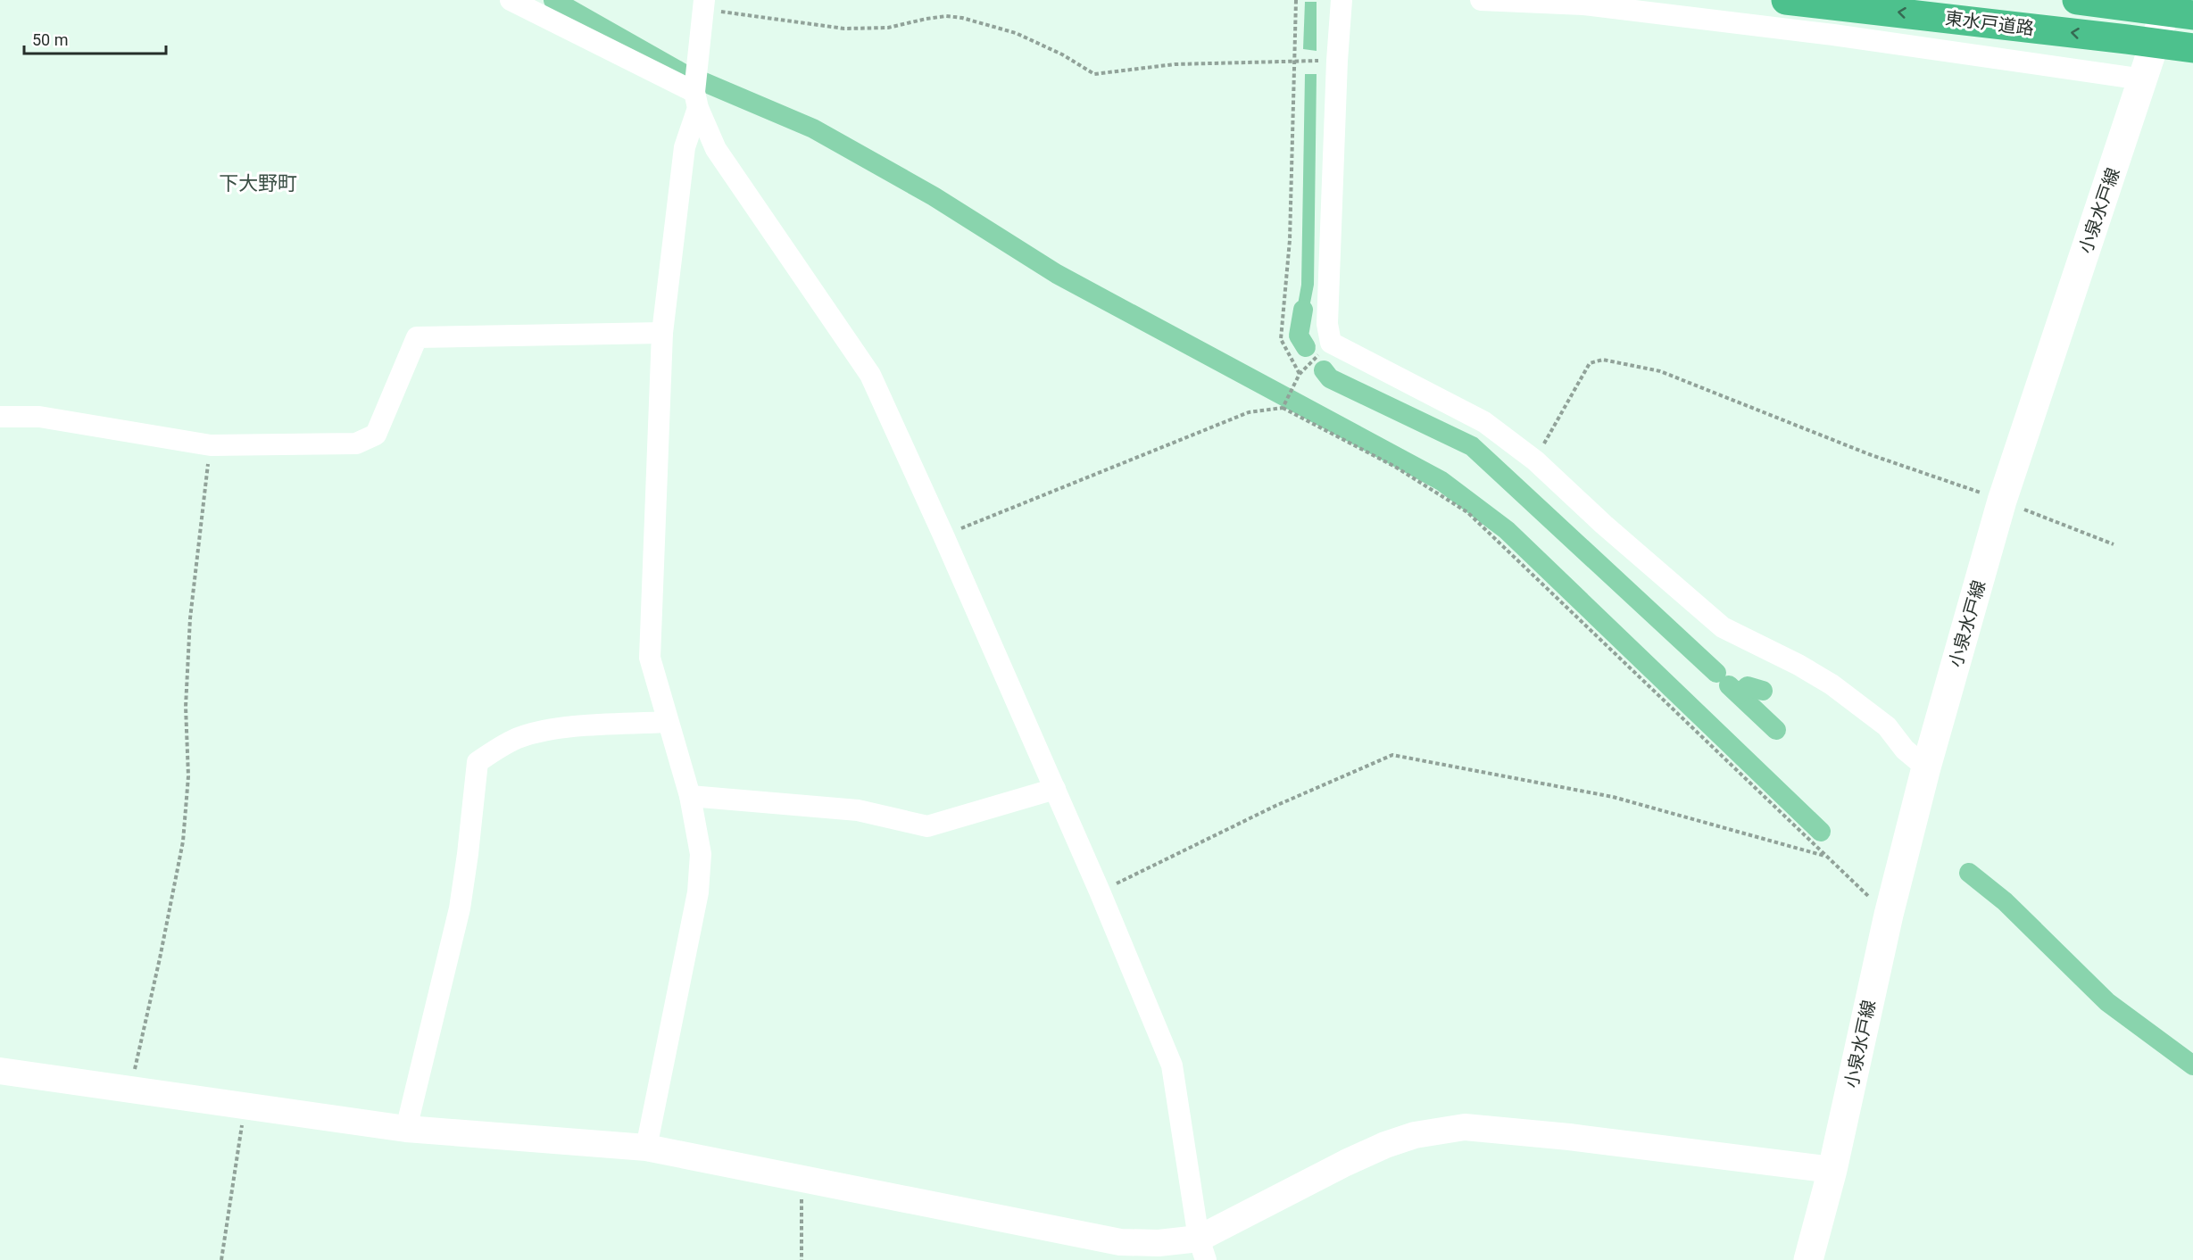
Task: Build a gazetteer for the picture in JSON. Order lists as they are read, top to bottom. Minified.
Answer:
{"streets":{"highway":["東水戸道路"],"main road":["小泉水戸線"]},"one_way":["東水戸道路"],"districts":["下大野町"],"scale_bar":"50 m"}
